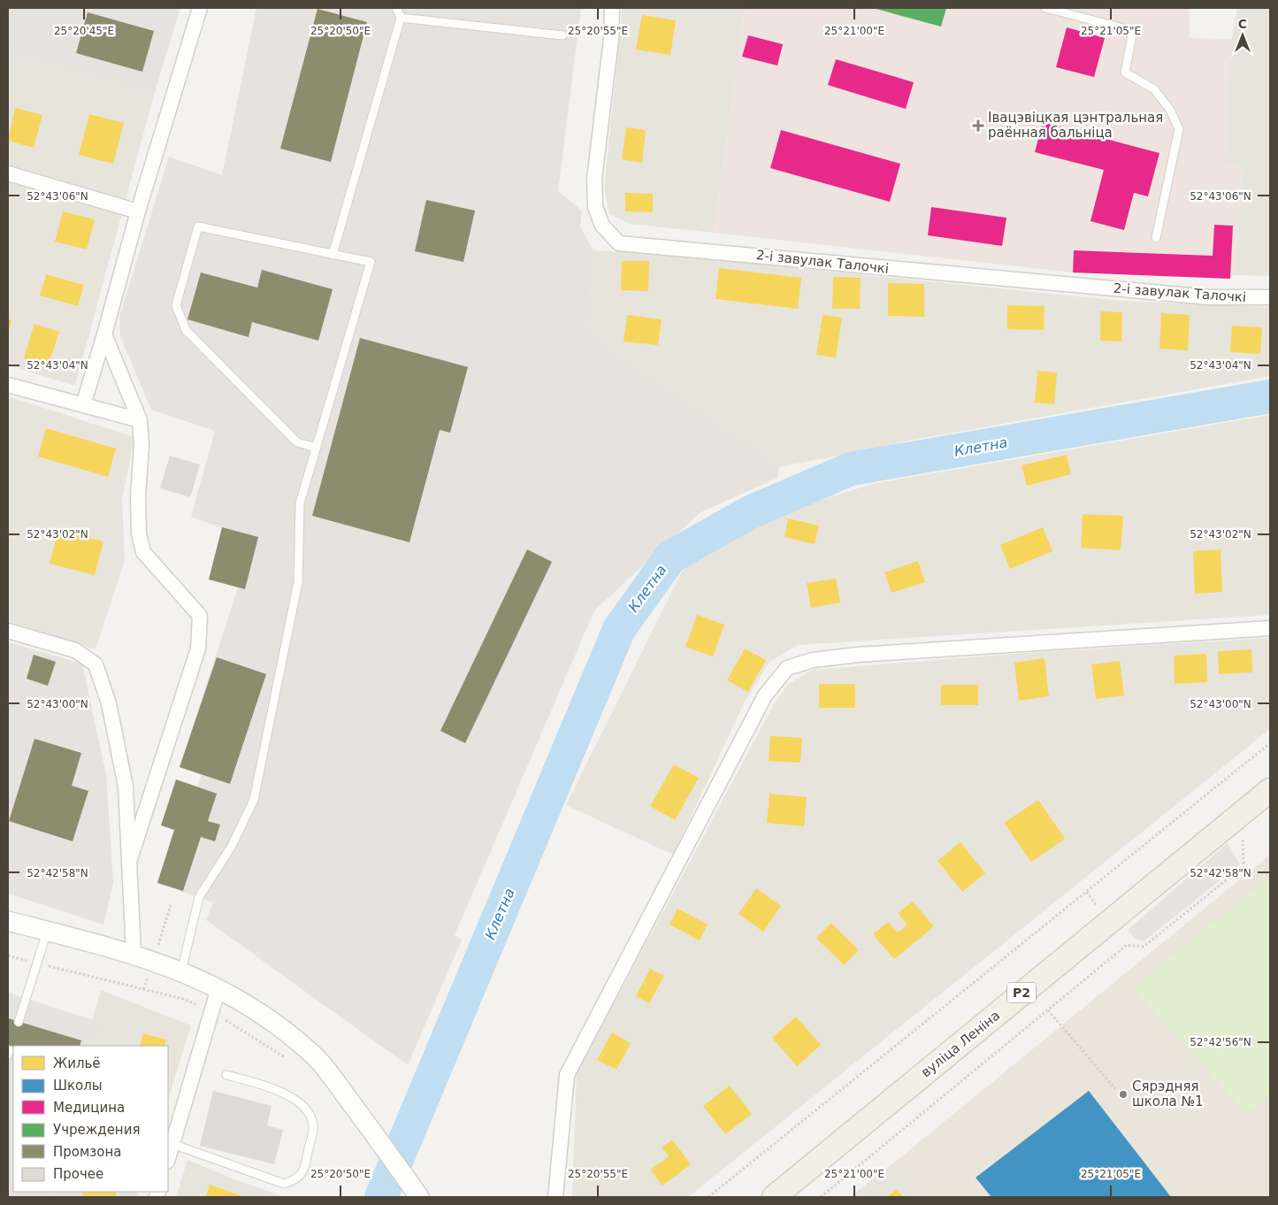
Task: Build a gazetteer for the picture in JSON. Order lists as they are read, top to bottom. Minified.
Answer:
{"streets":{"main road":["Р2","вуліца Леніна"],"street":["2-і завулак Талочкі"]},"water":["Клетна"],"places":{"health":["Івацэвіцкая цэнтральная раённая бальніца"],"other":["Сярэдняя школа №1"]},"legend":["Жильё","Школы","Медицина","Учреждения","Промзона","Прочее"],"north":"top","coordinates":["25°20'45\"E","25°20'50\"E","25°20'55\"E","25°21'00\"E","25°21'05\"E","52°43'06\"N","52°43'04\"N","52°43'02\"N","52°43'00\"N","52°42'58\"N","52°42'56\"N"]}
